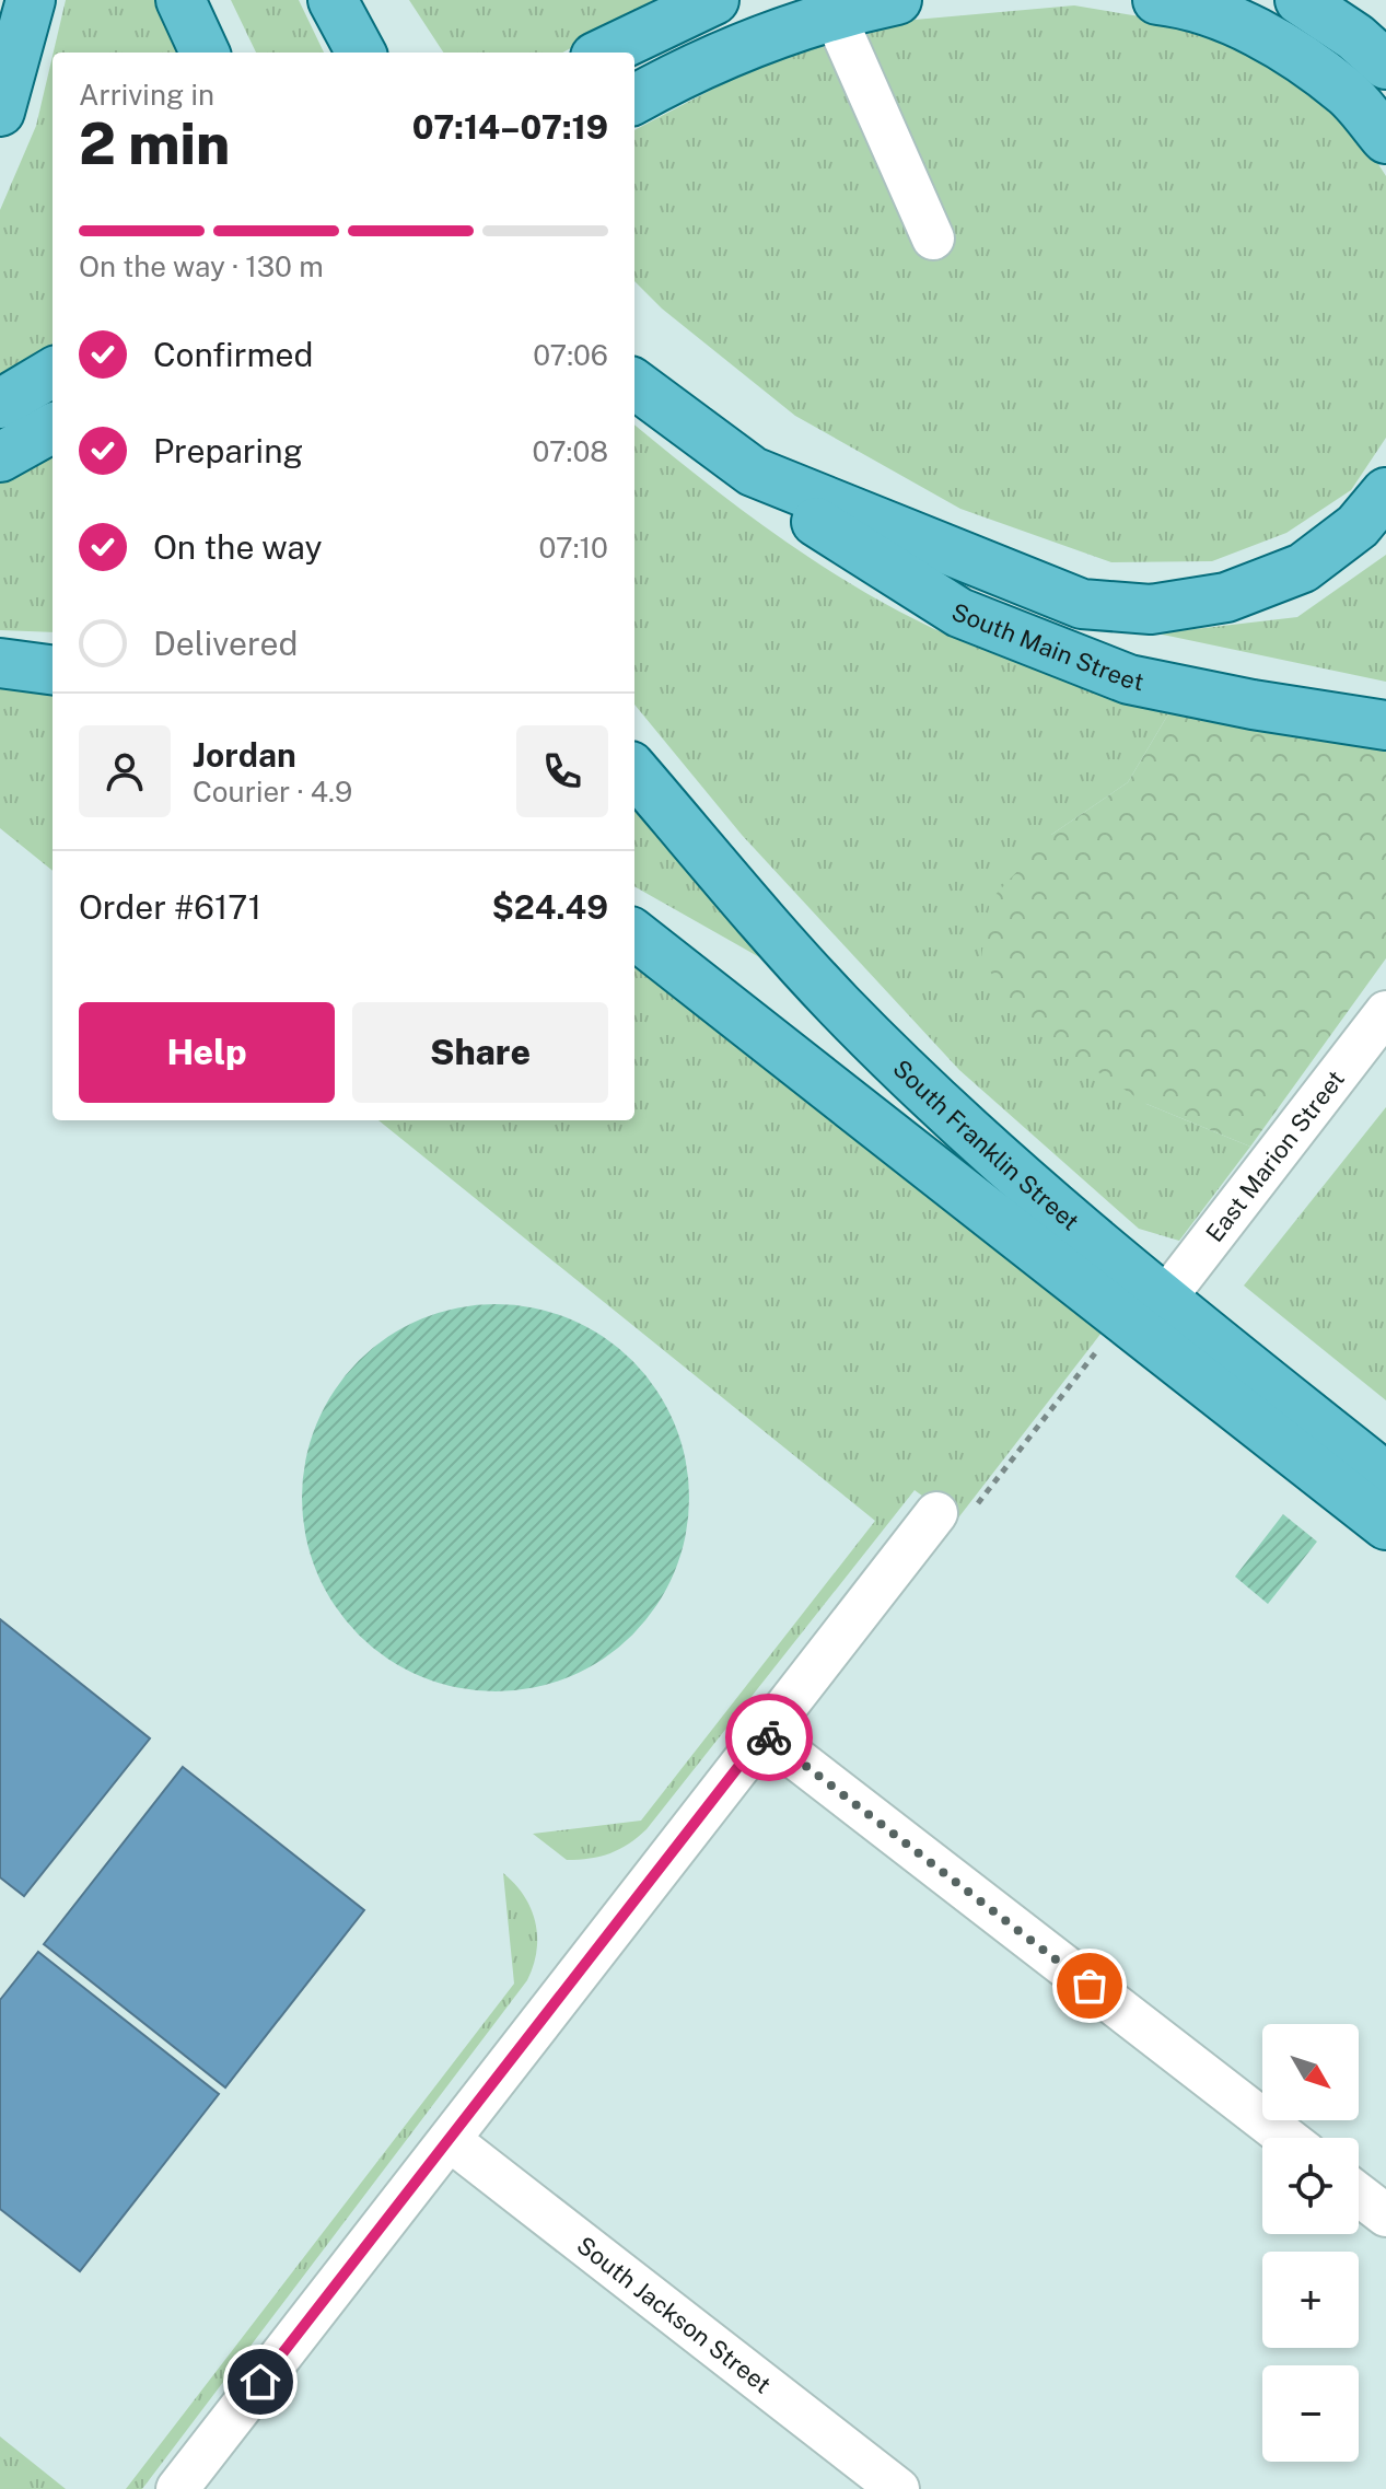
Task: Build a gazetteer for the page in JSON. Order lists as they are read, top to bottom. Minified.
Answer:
{"streets":{"main road":["South Main Street","South Franklin Street"],"street":["East Marion Street","South Jackson Street"]},"crossings":[["South Franklin Street","East Marion Street"]],"north":"bottom right","page":{"heading":["2 min","Arriving in","07:14–07:19"],"panel":["Jordan","Courier · 4.9","Order #6171","$24.49"],"bar":"On the way · 130 m","list":[["Confirmed","07:06"],["Preparing","07:08"],["On the way","07:10"],"Delivered"],"buttons":["Help","Share"],"map_buttons":["+","−"]}}
